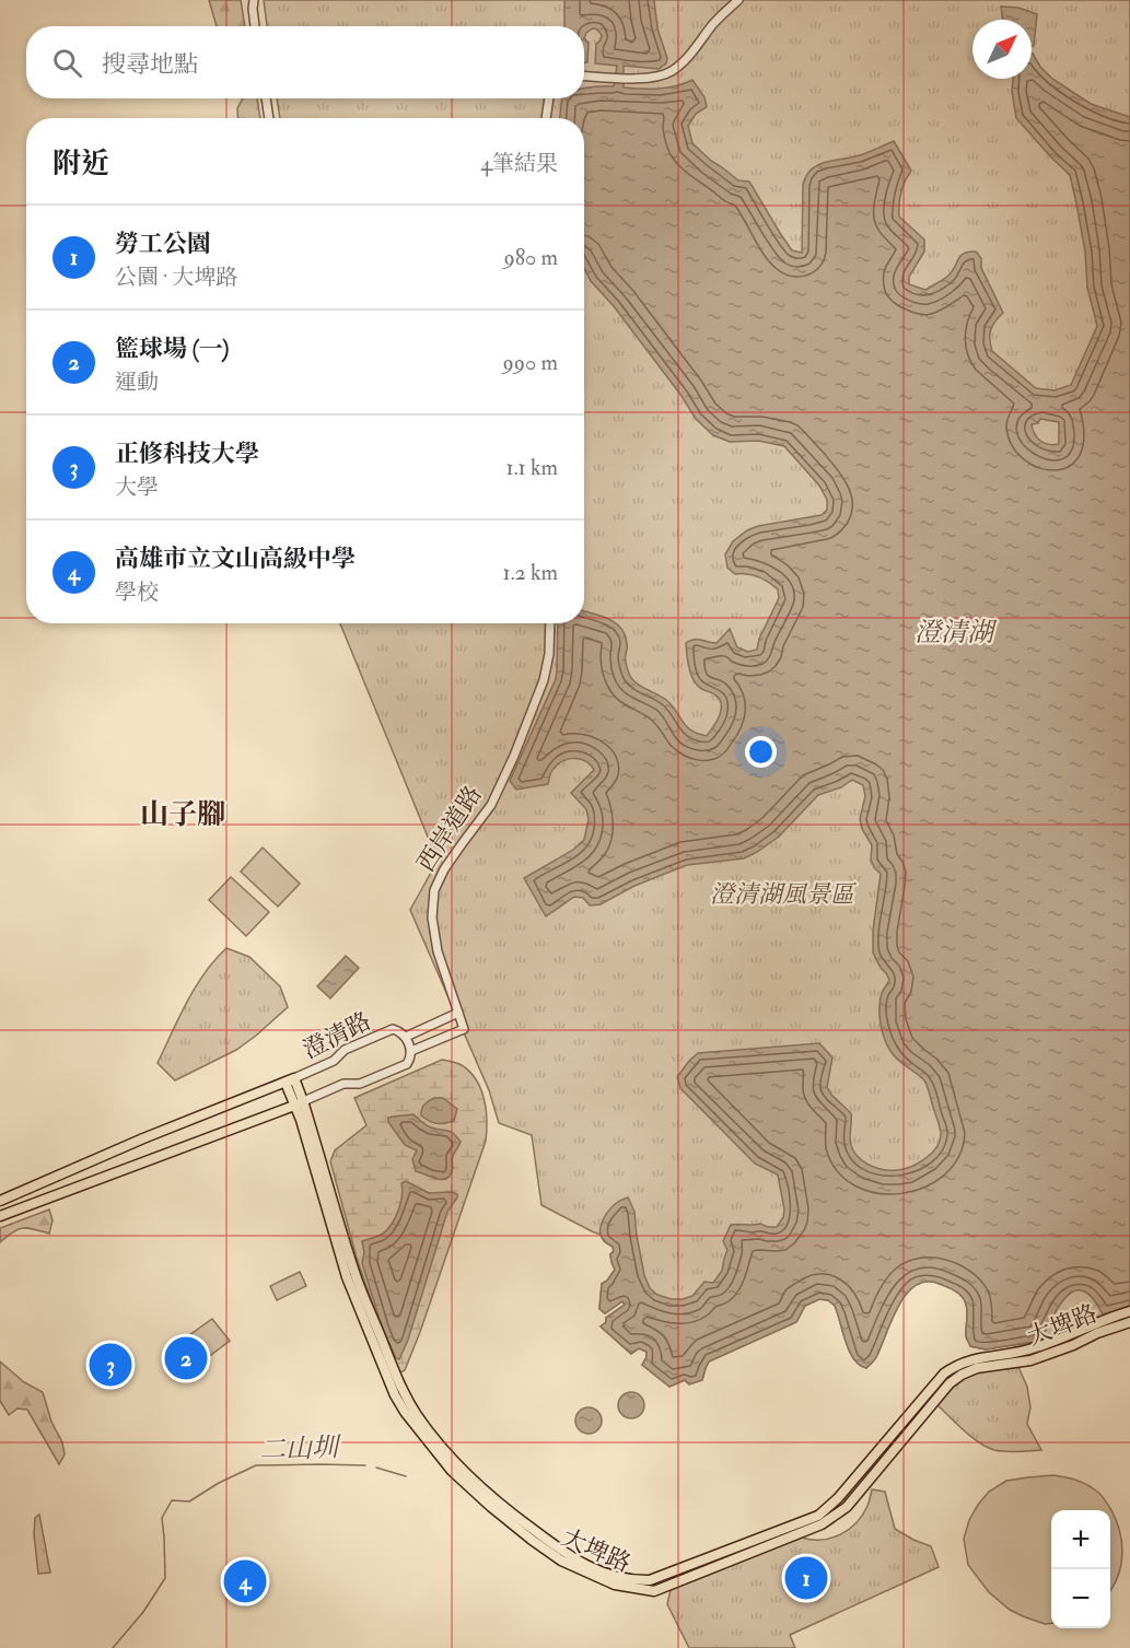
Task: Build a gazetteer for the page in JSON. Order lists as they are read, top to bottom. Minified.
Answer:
{"streets":{"main road":["澄清路","大埤路"],"street":["西岸道路"]},"crossings":[["西岸道路","澄清路"],["澄清路","大埤路"]],"districts":["山子腳"],"water":["澄清湖","二山圳"],"parks":["澄清湖風景區"],"north":"top right","page":{"search":"搜尋地點","heading":["附近","4筆結果"],"list":[{"mark":"1","name":"勞工公園","note":"公園 · 大埤路","value":"980 m"},{"mark":"2","name":"籃球場 (一)","note":"運動","value":"990 m"},{"mark":"3","name":"正修科技大學","note":"大學","value":"1.1 km"},{"mark":"4","name":"高雄市立文山高級中學","note":"學校","value":"1.2 km"}],"pins":["2","3","1","4"],"map_buttons":["+","−"]}}
